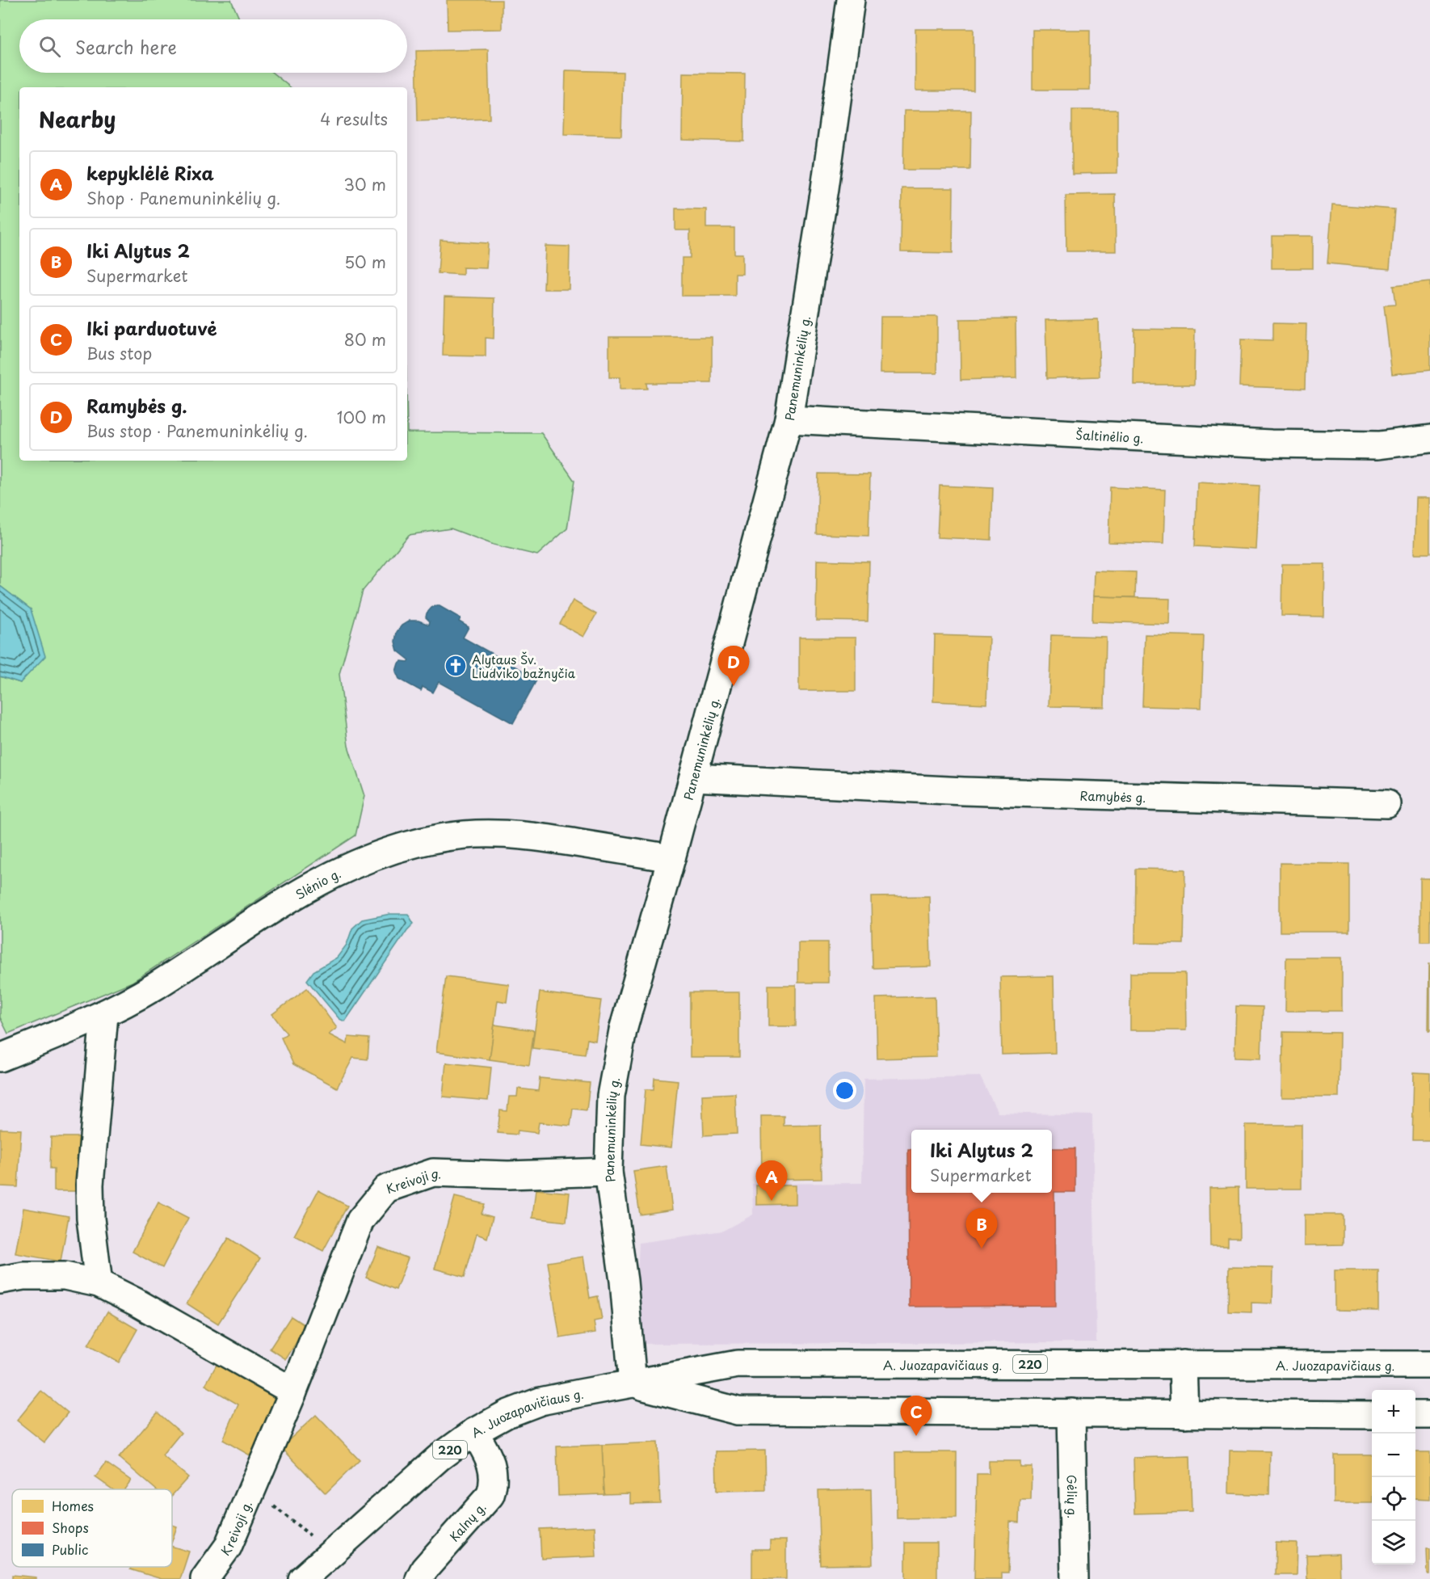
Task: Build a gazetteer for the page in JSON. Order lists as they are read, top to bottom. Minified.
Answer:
{"streets":{"street":["Panemuninkėlių g.","Šaltinėlio g.","Ramybės g.","Slėnio g.","Kreivoji g.","A. Juozapavičiaus g.","220","Gėlių g.","Kalnų g."]},"crossings":[["Panemuninkėlių g.","Šaltinėlio g."],["Panemuninkėlių g.","Ramybės g."],["Panemuninkėlių g.","Slėnio g."],["Panemuninkėlių g.","Kreivoji g."],["Panemuninkėlių g.","A. Juozapavičiaus g."],["A. Juozapavičiaus g.","Gėlių g."],["A. Juozapavičiaus g.","Kalnų g."]],"places":{"church":["Alytaus Šv. Liudviko bažnyčia"]},"legend":["Homes","Shops","Public"],"page":{"search":"Search here","heading":["Nearby","4 results"],"list":[{"mark":"A","name":"kepyklėlė Rixa","note":"Shop · Panemuninkėlių g.","value":"30 m"},{"mark":"B","name":"Iki Alytus 2","note":"Supermarket","value":"50 m"},{"mark":"C","name":"Iki parduotuvė","note":"Bus stop","value":"80 m"},{"mark":"D","name":"Ramybės g.","note":"Bus stop · Panemuninkėlių g.","value":"100 m"}],"pins":["D","A","B","C"],"popup":["Iki Alytus 2","Supermarket"],"map_buttons":["+","−"]}}
